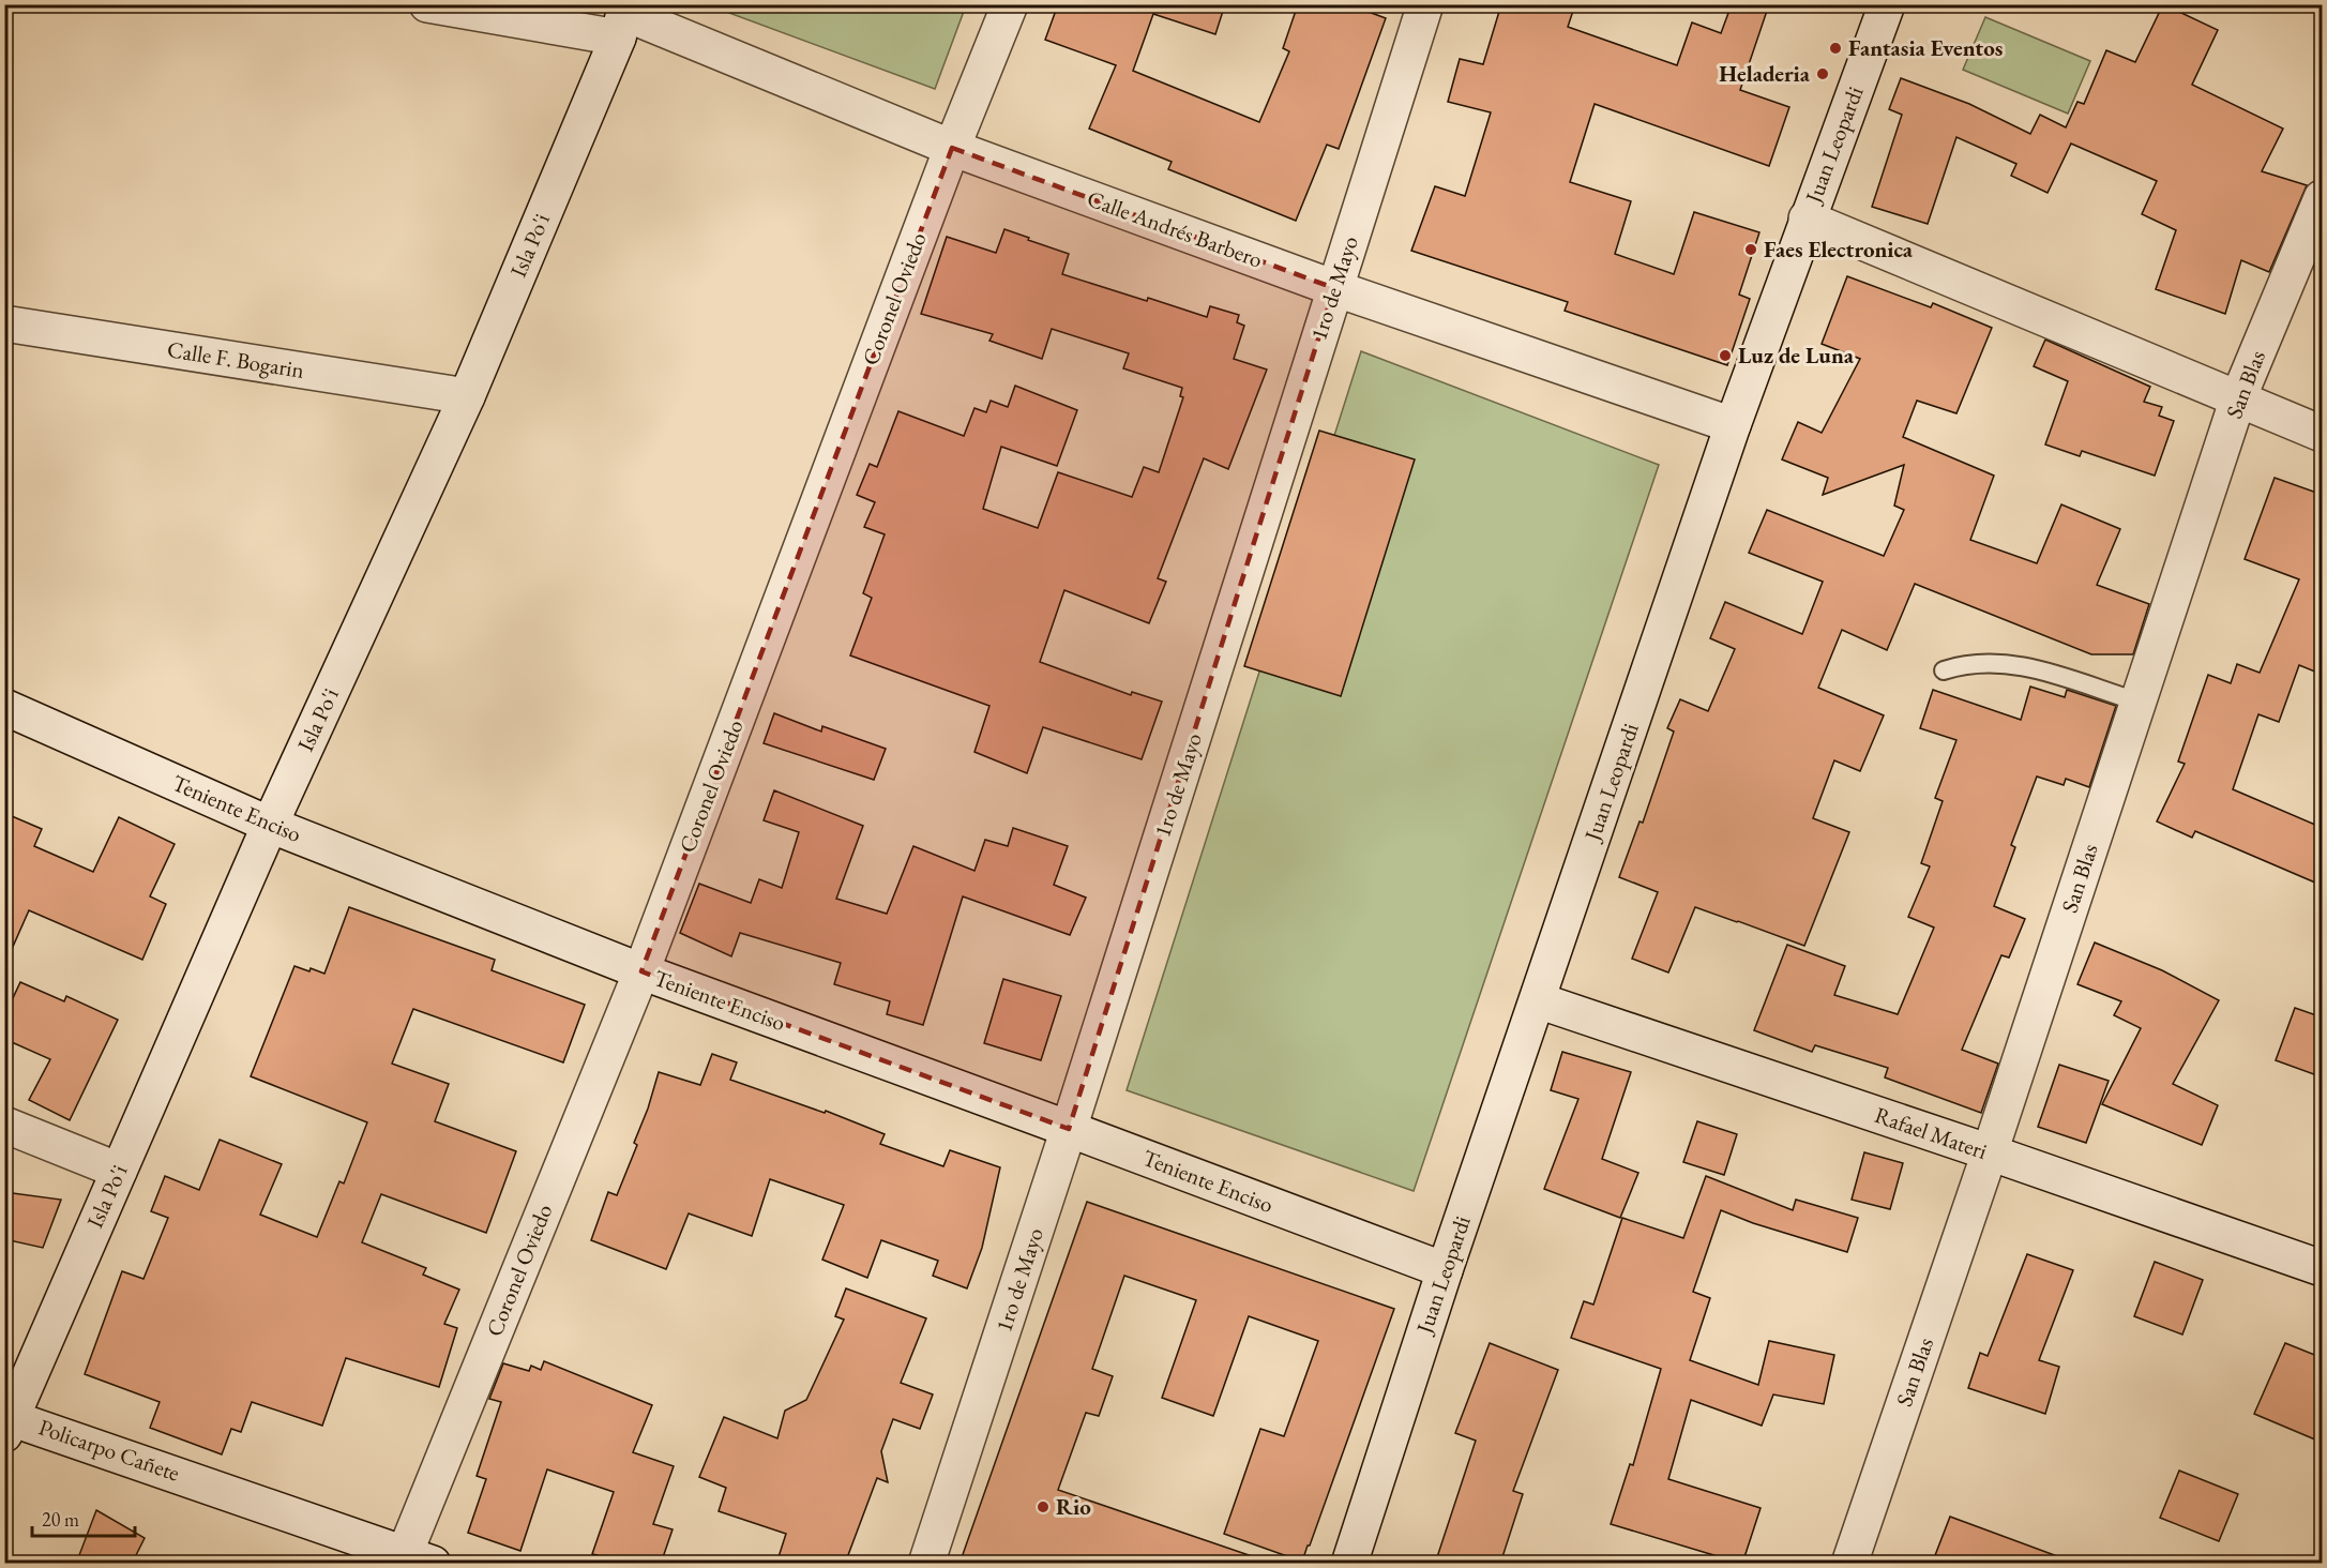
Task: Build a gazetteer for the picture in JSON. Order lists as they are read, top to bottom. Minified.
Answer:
{"streets":{"street":["Juan Leopardi","Calle Andrés Barbero","Isla Po'i","1ro de Mayo","Coronel Oviedo","Calle F. Bogarin","San Blas","Teniente Enciso","Rafael Materi","Policarpo Cañete"]},"crossings":[["Juan Leopardi","Calle Andrés Barbero"],["Juan Leopardi","Teniente Enciso"],["Juan Leopardi","Rafael Materi"],["Calle Andrés Barbero","Isla Po'i"],["Calle Andrés Barbero","1ro de Mayo"],["Calle Andrés Barbero","Coronel Oviedo"],["Isla Po'i","Calle F. Bogarin"],["Isla Po'i","Teniente Enciso"],["Isla Po'i","Policarpo Cañete"],["1ro de Mayo","Teniente Enciso"],["Coronel Oviedo","Teniente Enciso"],["Coronel Oviedo","Policarpo Cañete"],["San Blas","Rafael Materi"]],"places":["Fantasia Eventos","Heladeria","Faes Electronica","Luz de Luna","Rio"],"scale_bar":"20 m"}
